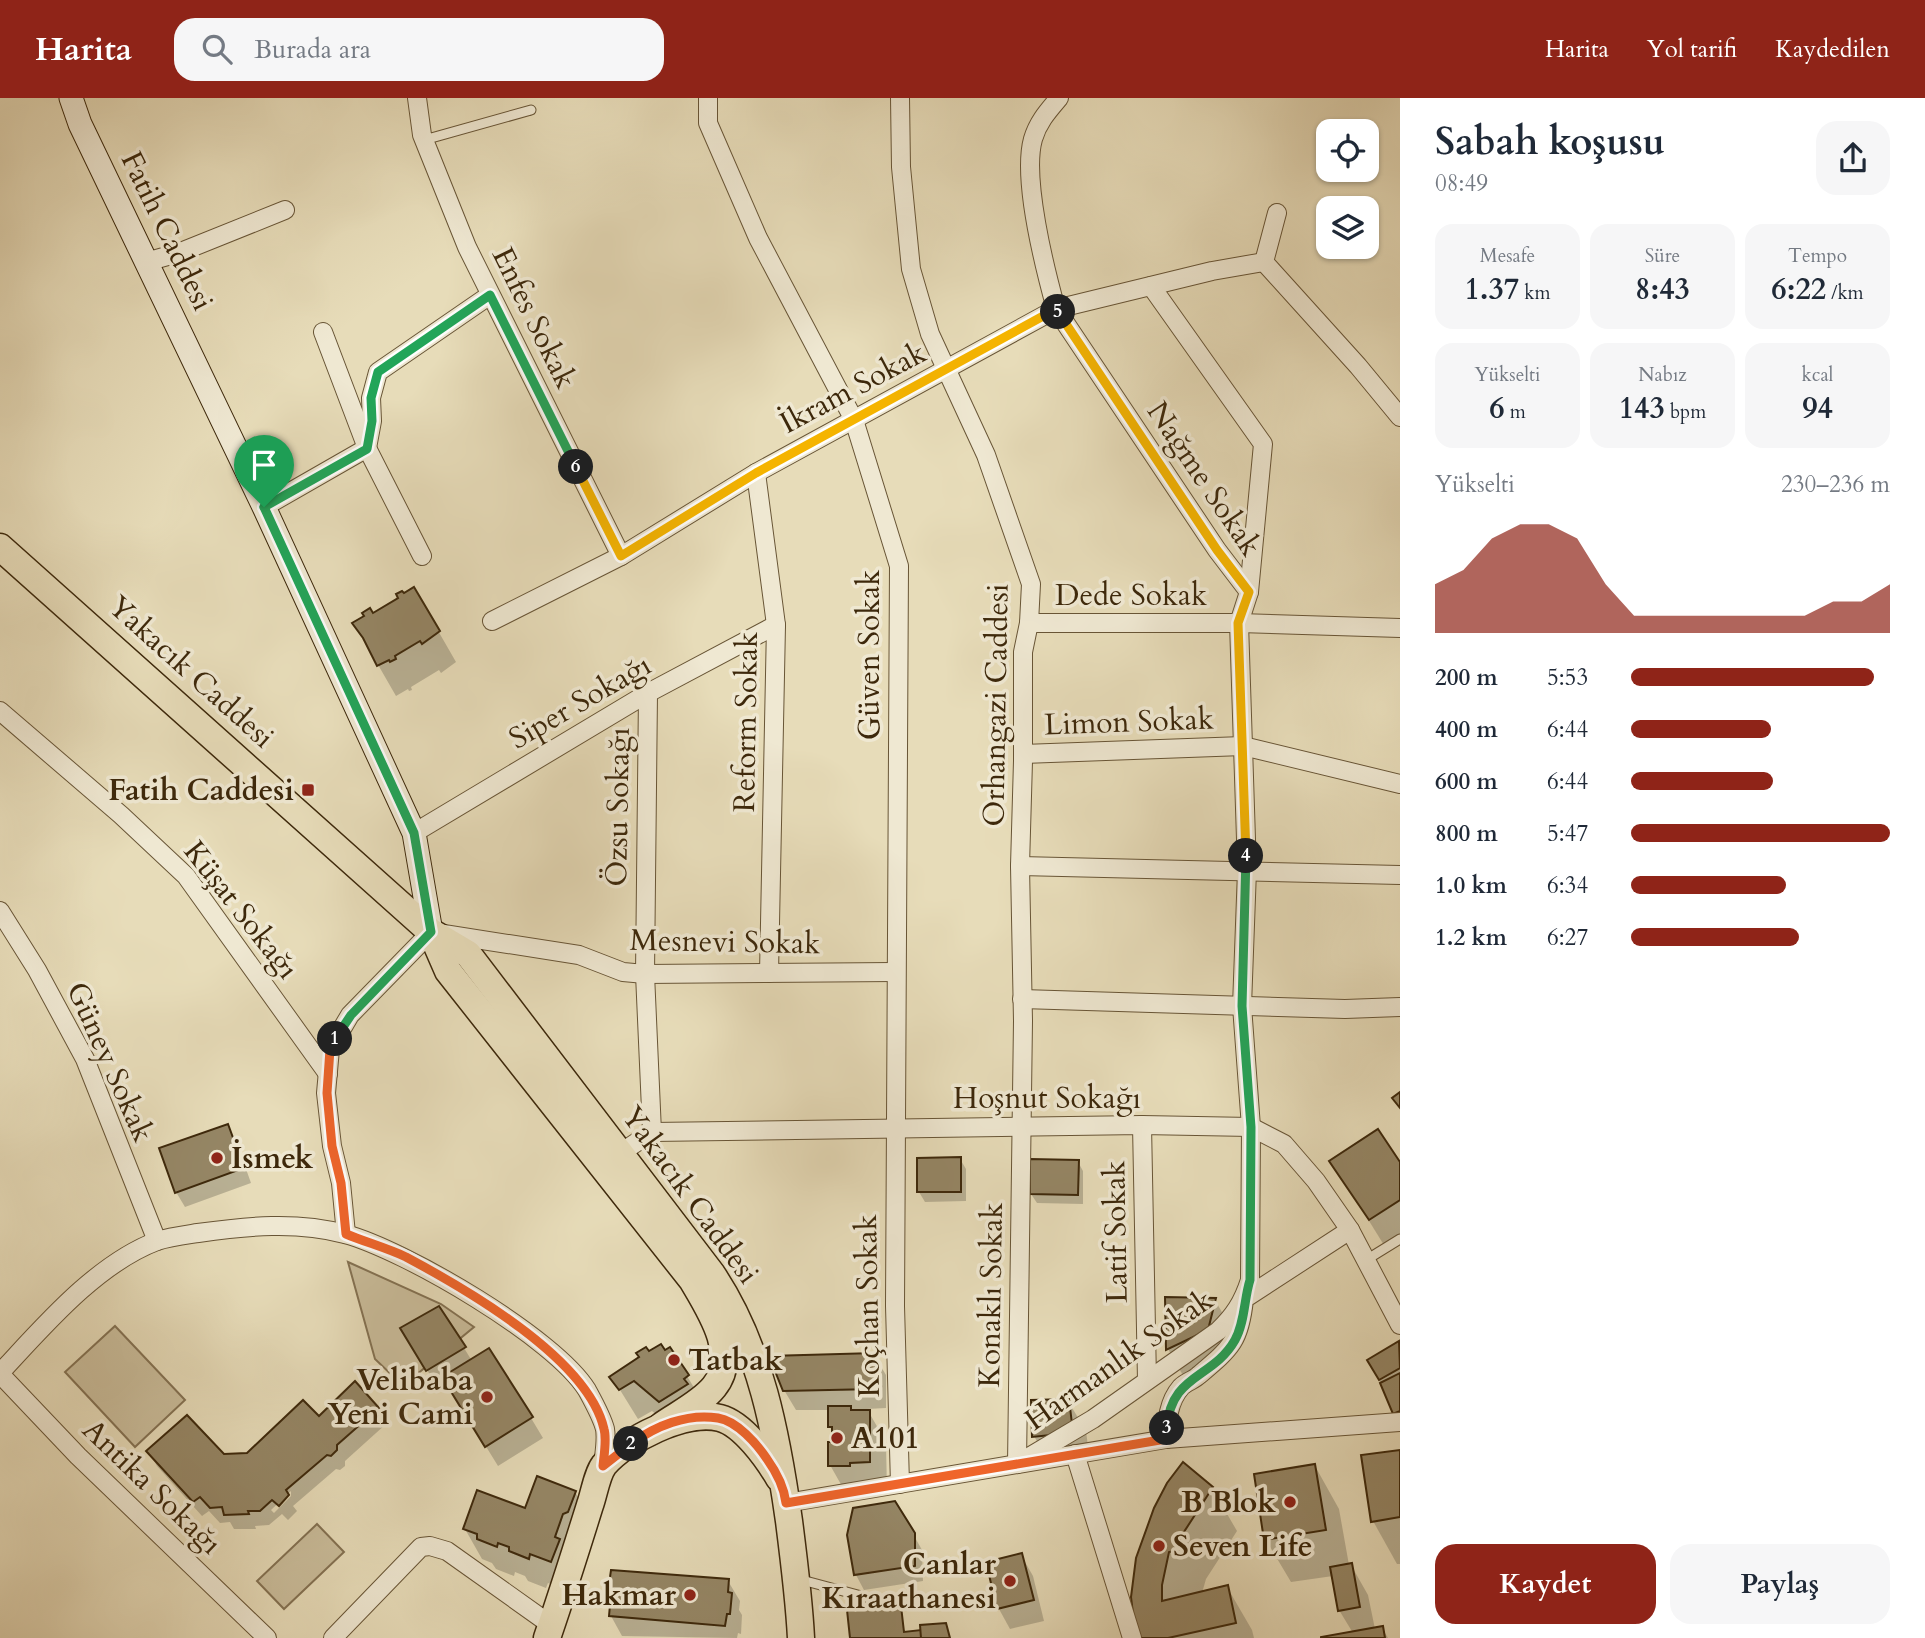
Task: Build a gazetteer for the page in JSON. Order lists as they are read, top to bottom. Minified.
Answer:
{"streets":{"main road":["Yakacık Caddesi"],"street":["Fatih Caddesi","Enfes Sokak","İkram Sokak","Nağme Sokak","Dede Sokak","Güven Sokak","Siper Sokağı","Orhangazi Caddesi","Reform Sokak","Limon Sokak","Özsu Sokağı","Küşat Sokağı","Mesnevi Sokak","Güney Sokak","Hoşnut Sokağı","Latif Sokak","Konaklı Sokak","Koçhan Sokak","Harmanlık Sokak","Antika Sokağı"]},"crossings":[["Fatih Caddesi","Yakacık Caddesi"],["Fatih Caddesi","Siper Sokağı"],["Fatih Caddesi","Mesnevi Sokak"],["Enfes Sokak","İkram Sokak"],["İkram Sokak","Nağme Sokak"],["İkram Sokak","Güven Sokak"],["İkram Sokak","Orhangazi Caddesi"],["İkram Sokak","Reform Sokak"],["Nağme Sokak","Dede Sokak"],["Nağme Sokak","Limon Sokak"],["Nağme Sokak","Hoşnut Sokağı"],["Nağme Sokak","Harmanlık Sokak"],["Dede Sokak","Orhangazi Caddesi"],["Güven Sokak","Mesnevi Sokak"],["Güven Sokak","Hoşnut Sokağı"],["Güven Sokak","Koçhan Sokak"],["Yakacık Caddesi","Mesnevi Sokak"],["Siper Sokağı","Reform Sokak"],["Siper Sokağı","Özsu Sokağı"],["Orhangazi Caddesi","Limon Sokak"],["Orhangazi Caddesi","Hoşnut Sokağı"],["Orhangazi Caddesi","Konaklı Sokak"],["Reform Sokak","Mesnevi Sokak"],["Özsu Sokağı","Mesnevi Sokak"],["Özsu Sokağı","Hoşnut Sokağı"],["Hoşnut Sokağı","Latif Sokak"],["Hoşnut Sokağı","Konaklı Sokak"],["Hoşnut Sokağı","Koçhan Sokak"],["Hoşnut Sokağı","Harmanlık Sokak"],["Latif Sokak","Harmanlık Sokak"],["Konaklı Sokak","Harmanlık Sokak"]],"places":{"transit":["Fatih Caddesi"],"other":["İsmek","Tatbak","Velibaba Yeni Cami","A101","B Blok","Seven Life","Canlar Kıraathanesi","Hakmar"]},"page":{"header":"Harita","search":"Burada ara","nav":["Harita","Yol tarifi","Kaydedilen"],"heading":["Sabah koşusu","08:49"],"stats":[["Mesafe","1.37 km"],["Süre","8:43"],["Tempo","6:22 /km"],["Yükselti","6 m"],["Nabız","143 bpm"],["kcal","94"]],"pins":["5","6","4","1","3","2"],"chart":["Yükselti","230–236 m"],"list":[{"name":"200 m","note":"5:53"},{"name":"400 m","note":"6:44"},{"name":"600 m","note":"6:44"},{"name":"800 m","note":"5:47"},{"name":"1.0 km","note":"6:34"},{"name":"1.2 km","note":"6:27"}],"buttons":["Kaydet","Paylaş"]}}
